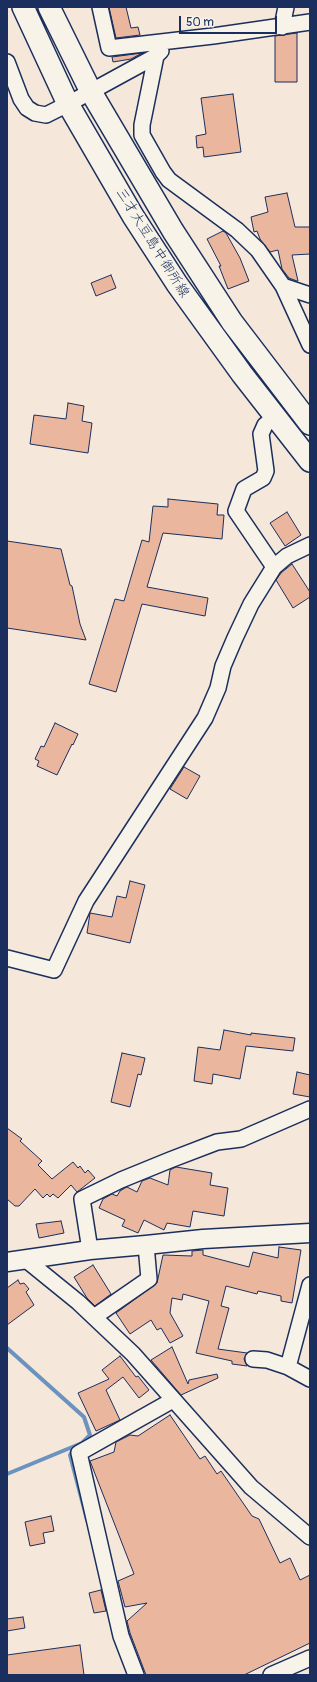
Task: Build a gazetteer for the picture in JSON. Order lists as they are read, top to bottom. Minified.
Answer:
{"streets":{"main road":["三才大豆島中御所線"]},"scale_bar":"50 m"}
